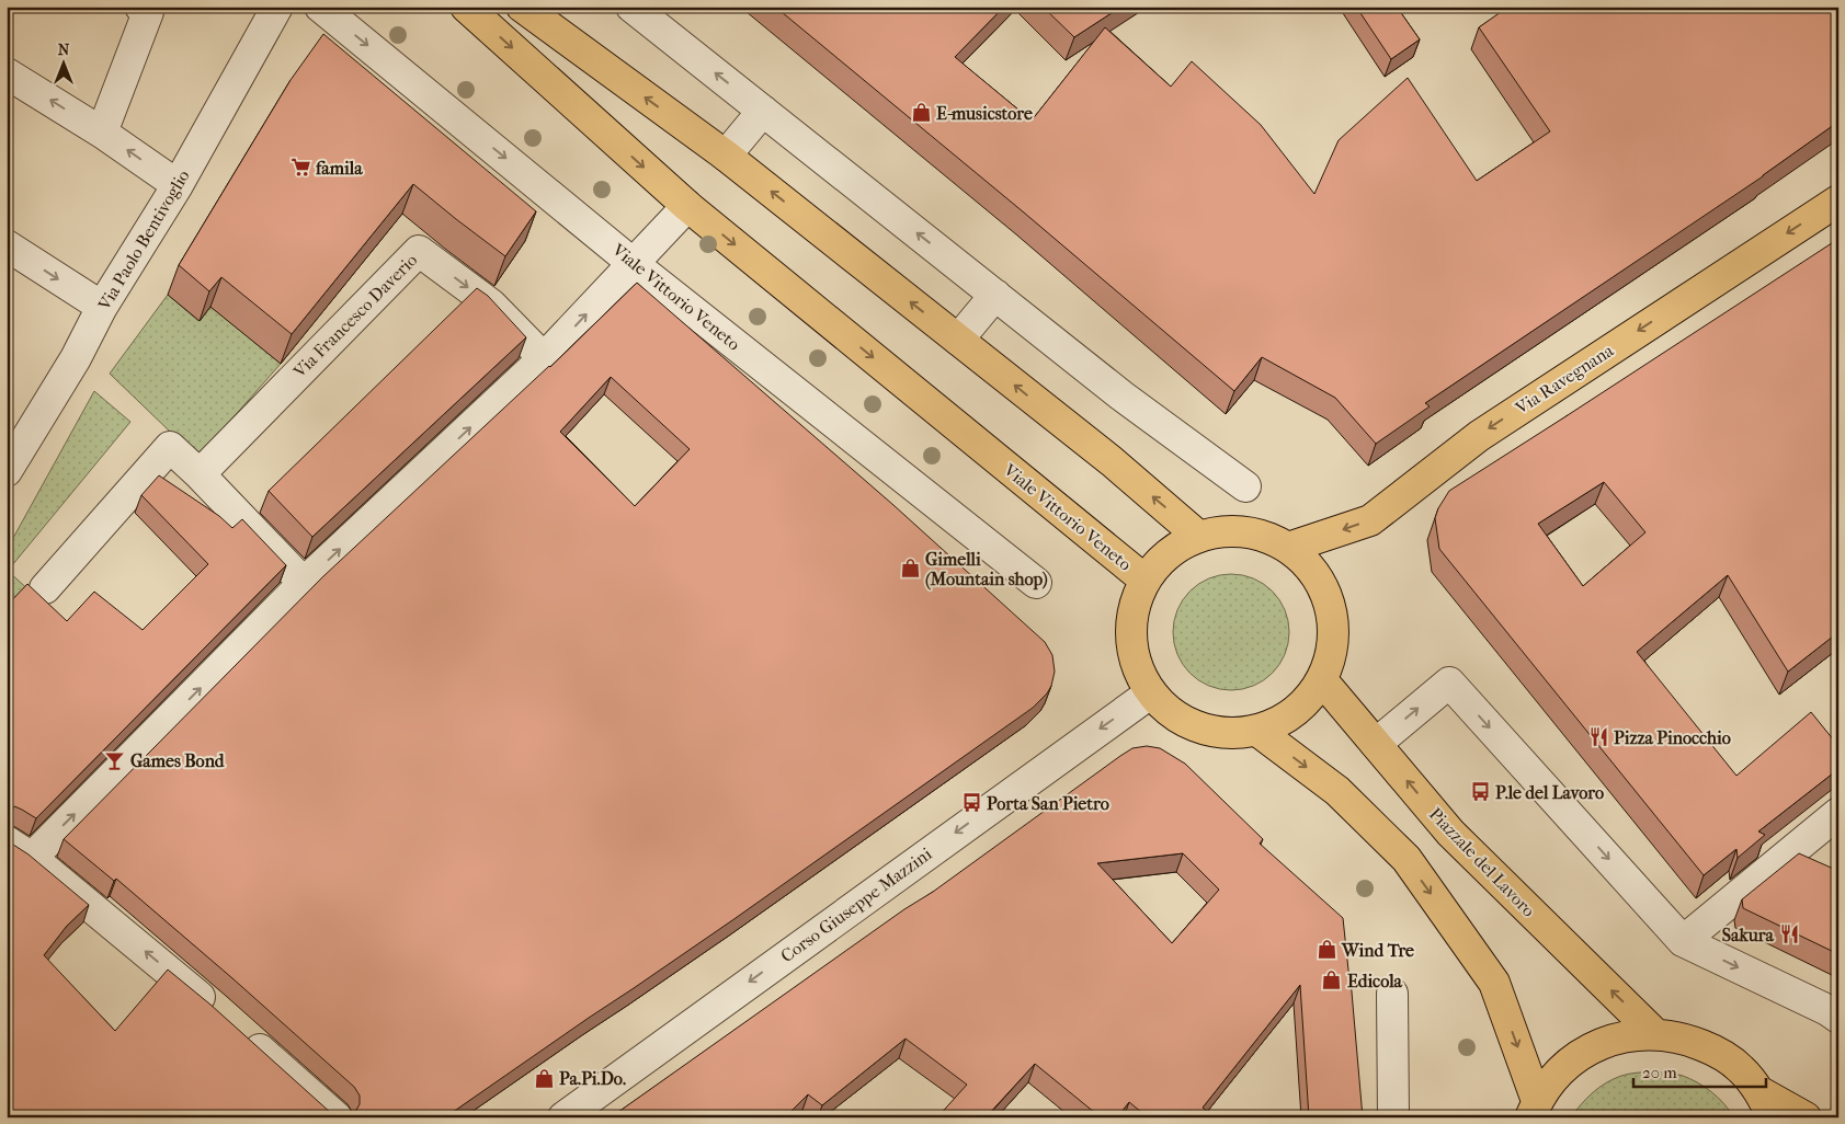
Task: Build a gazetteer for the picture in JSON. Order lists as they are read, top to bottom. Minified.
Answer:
{"streets":{"main road":["Viale Vittorio Veneto","Via Ravegnana","Piazzale del Lavoro"],"street":["Via Paolo Bentivoglio","Via Francesco Daverio","Corso Giuseppe Mazzini"]},"one_way":["Via Ravegnana","Corso Giuseppe Mazzini"],"places":{"shop":["E-musicstore","Gimelli (Mountain shop)","Wind Tre","Edicola","Pa.Pi.Do."],"supermarket":["famila"],"restaurant":["Pizza Pinocchio","Sakura"],"bar":["Games Bond"],"bus stop":["P.le del Lavoro","Porta San Pietro"]},"scale_bar":"20 m","north":"top"}
